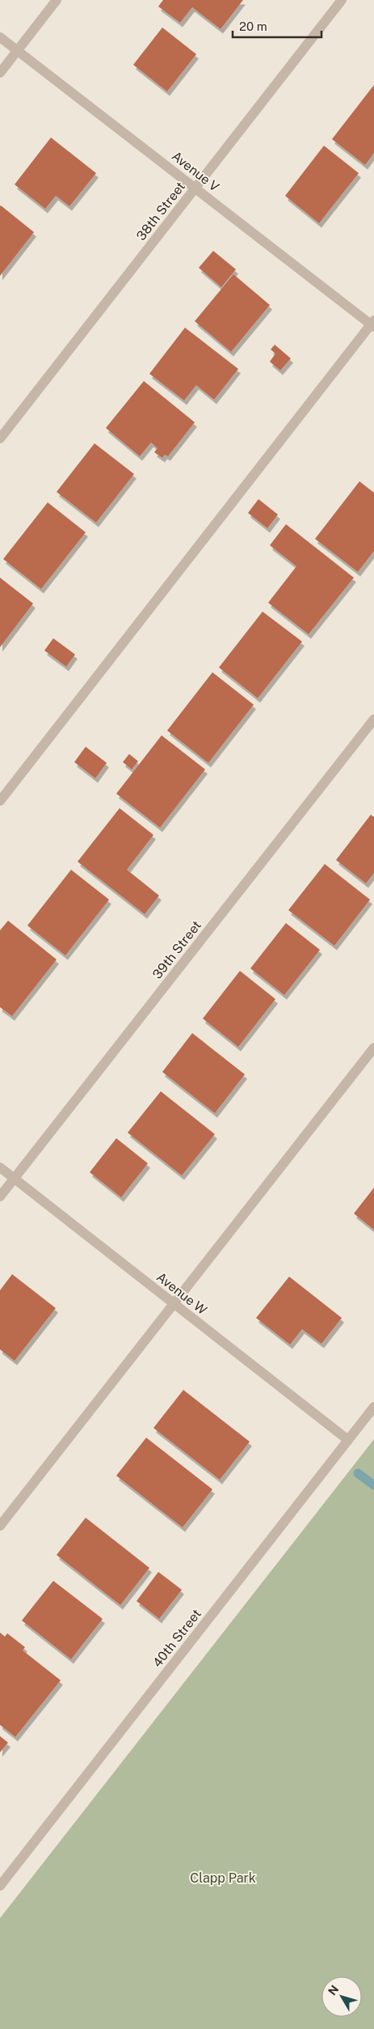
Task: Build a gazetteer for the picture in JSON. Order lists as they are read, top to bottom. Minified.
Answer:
{"streets":{"street":["Avenue V","38th Street","39th Street","Avenue W","40th Street"]},"crossings":[["Avenue V","38th Street"],["39th Street","Avenue W"],["Avenue W","40th Street"]],"parks":["Clapp Park"],"scale_bar":"20 m","north":"top left"}
